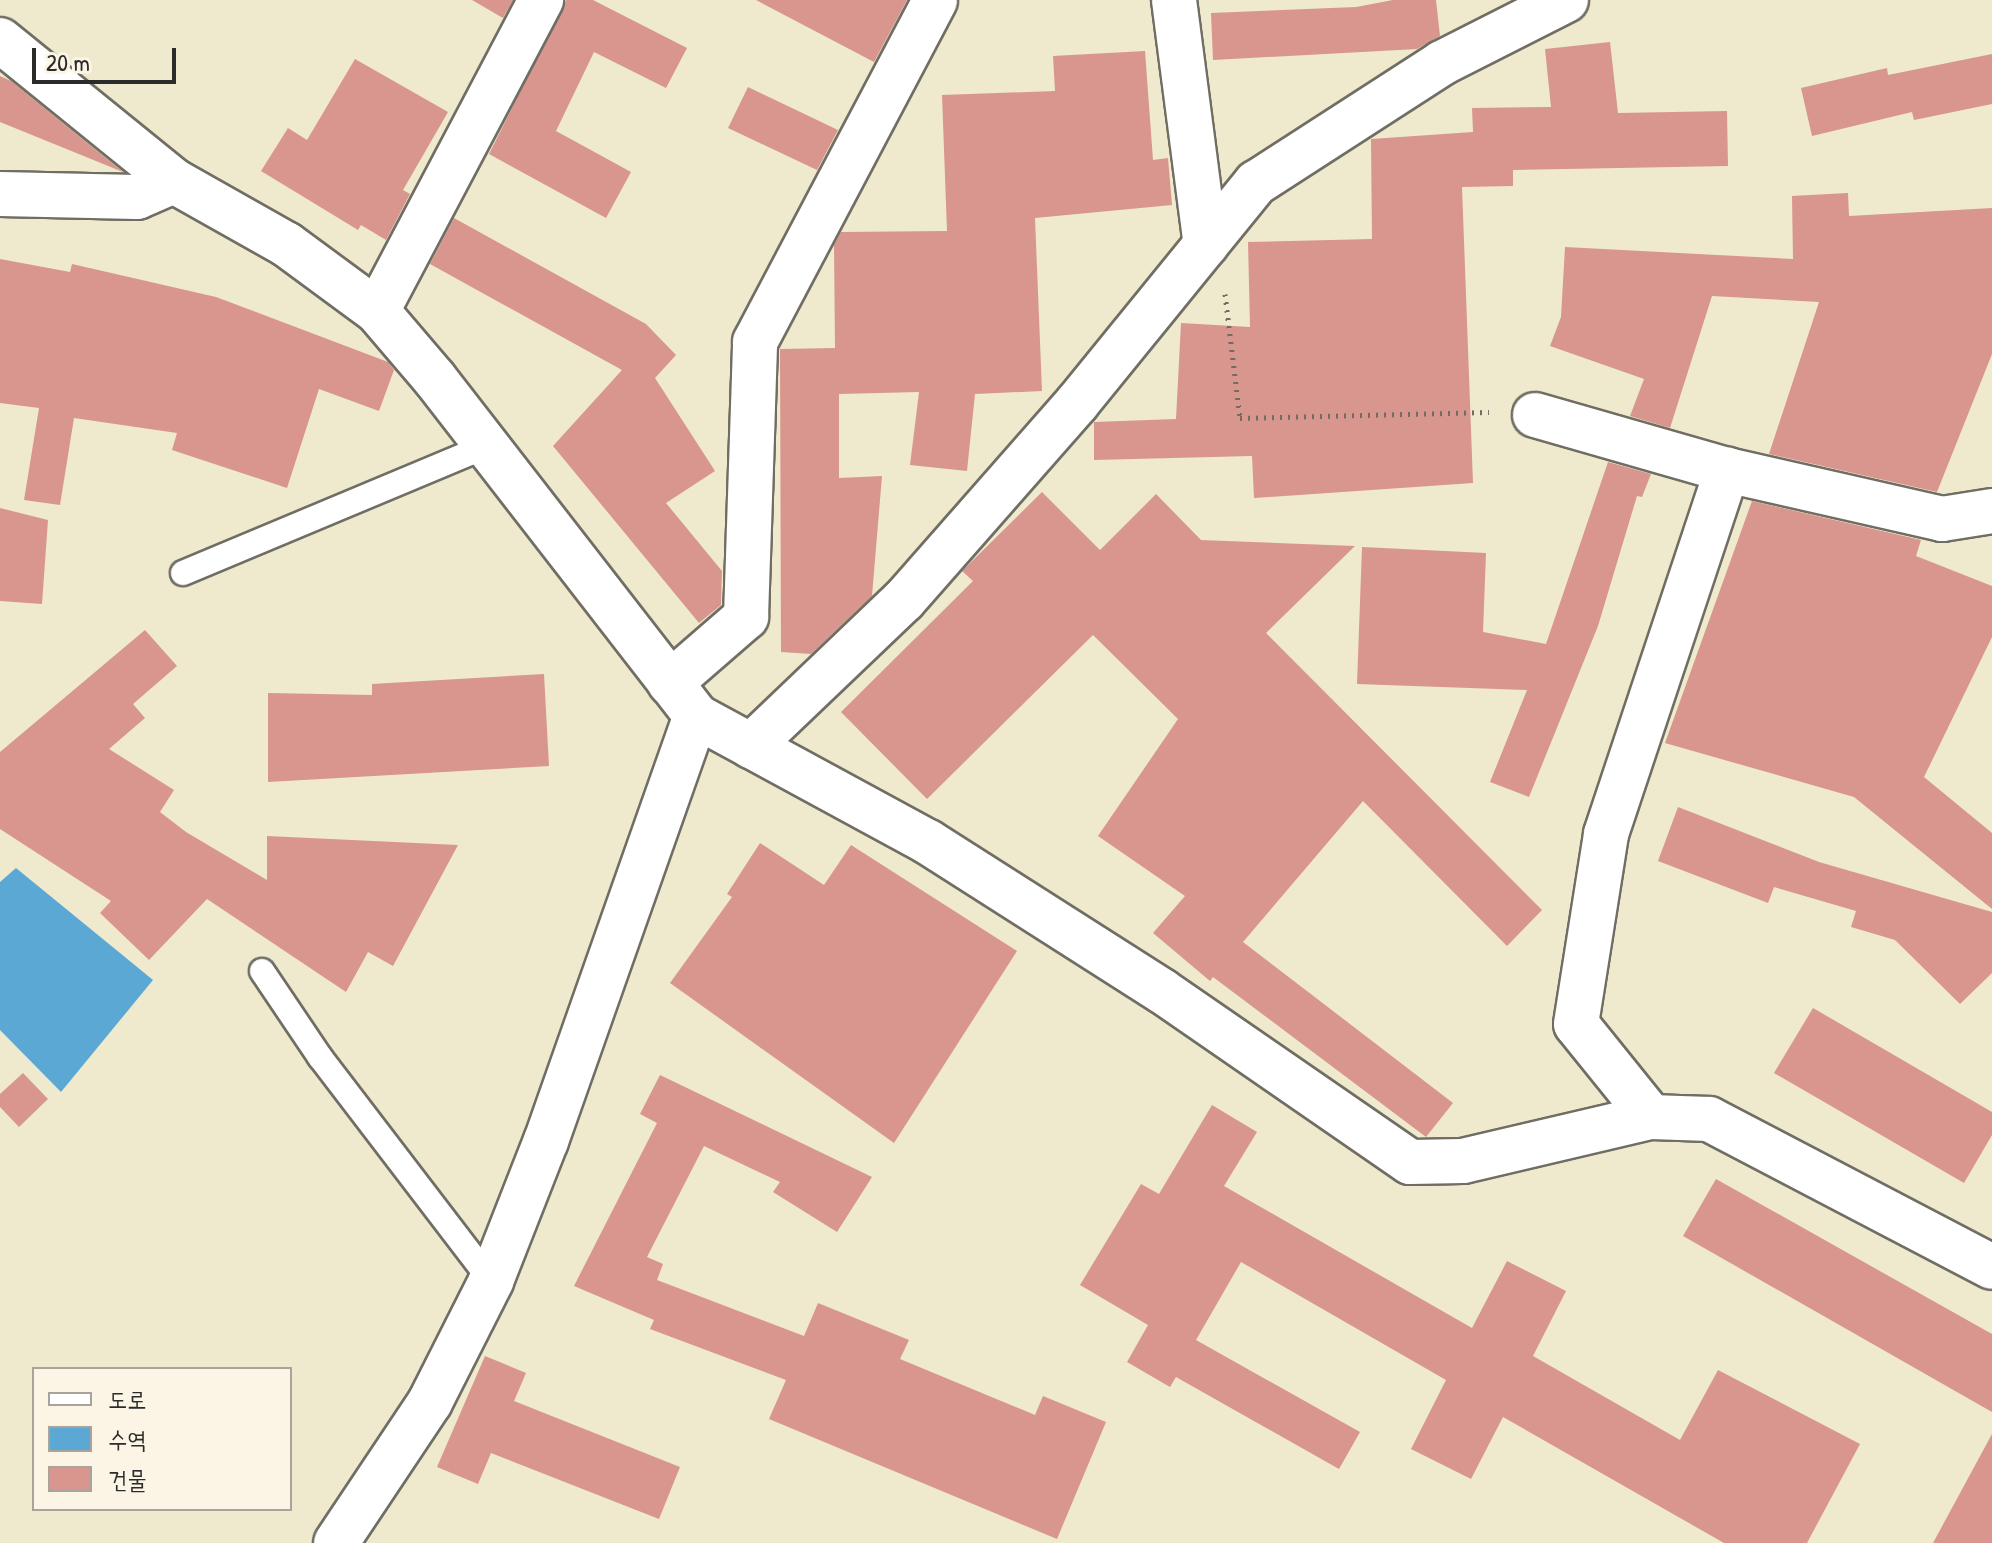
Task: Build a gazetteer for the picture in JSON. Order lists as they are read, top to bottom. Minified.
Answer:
{"legend":["도로","수역","건물"],"scale_bar":"20 m"}
